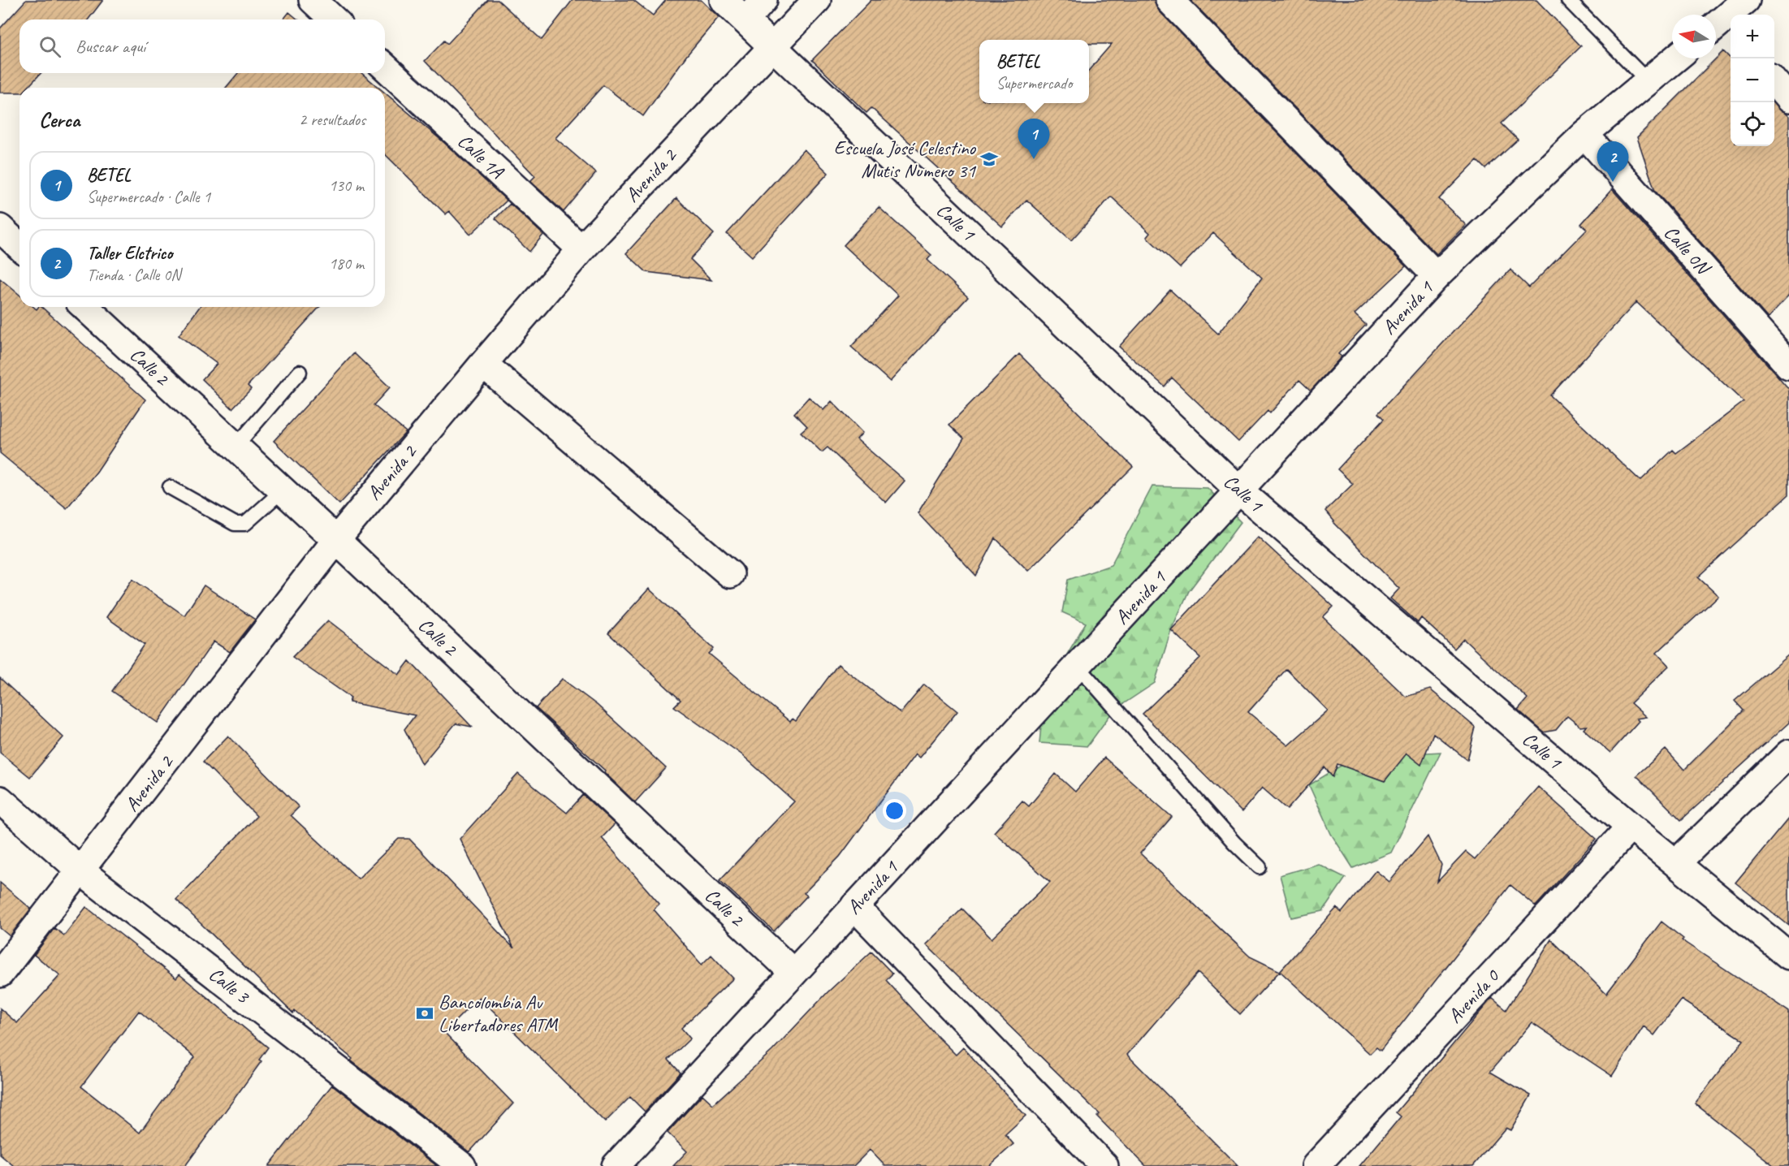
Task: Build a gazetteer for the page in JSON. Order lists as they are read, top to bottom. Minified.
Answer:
{"streets":{"street":["Calle 1A","Avenida 2","Calle 1","Calle 0N","Avenida 1","Calle 2","Calle 3","Avenida 0"]},"crossings":[["Calle 1A","Avenida 2"],["Avenida 2","Calle 1"],["Avenida 2","Calle 2"],["Avenida 2","Calle 3"],["Calle 1","Avenida 1"],["Calle 1","Avenida 0"],["Calle 0N","Avenida 1"],["Avenida 1","Calle 2"]],"places":{"school or university":["Escuela José Celestino Mutis Numero 31"],"bank":["Bancolombia Av Libertadores ATM"]},"north":"left","page":{"map_buttons":["+","−"],"search":"Buscar aquí","popup":["BETEL","Supermercado"],"heading":["Cerca","2 resultados"],"pins":["1","2"],"list":[{"mark":"1","name":"BETEL","note":"Supermercado · Calle 1","value":"130 m"},{"mark":"2","name":"Taller Elctrico","note":"Tienda · Calle 0N","value":"180 m"}]}}
